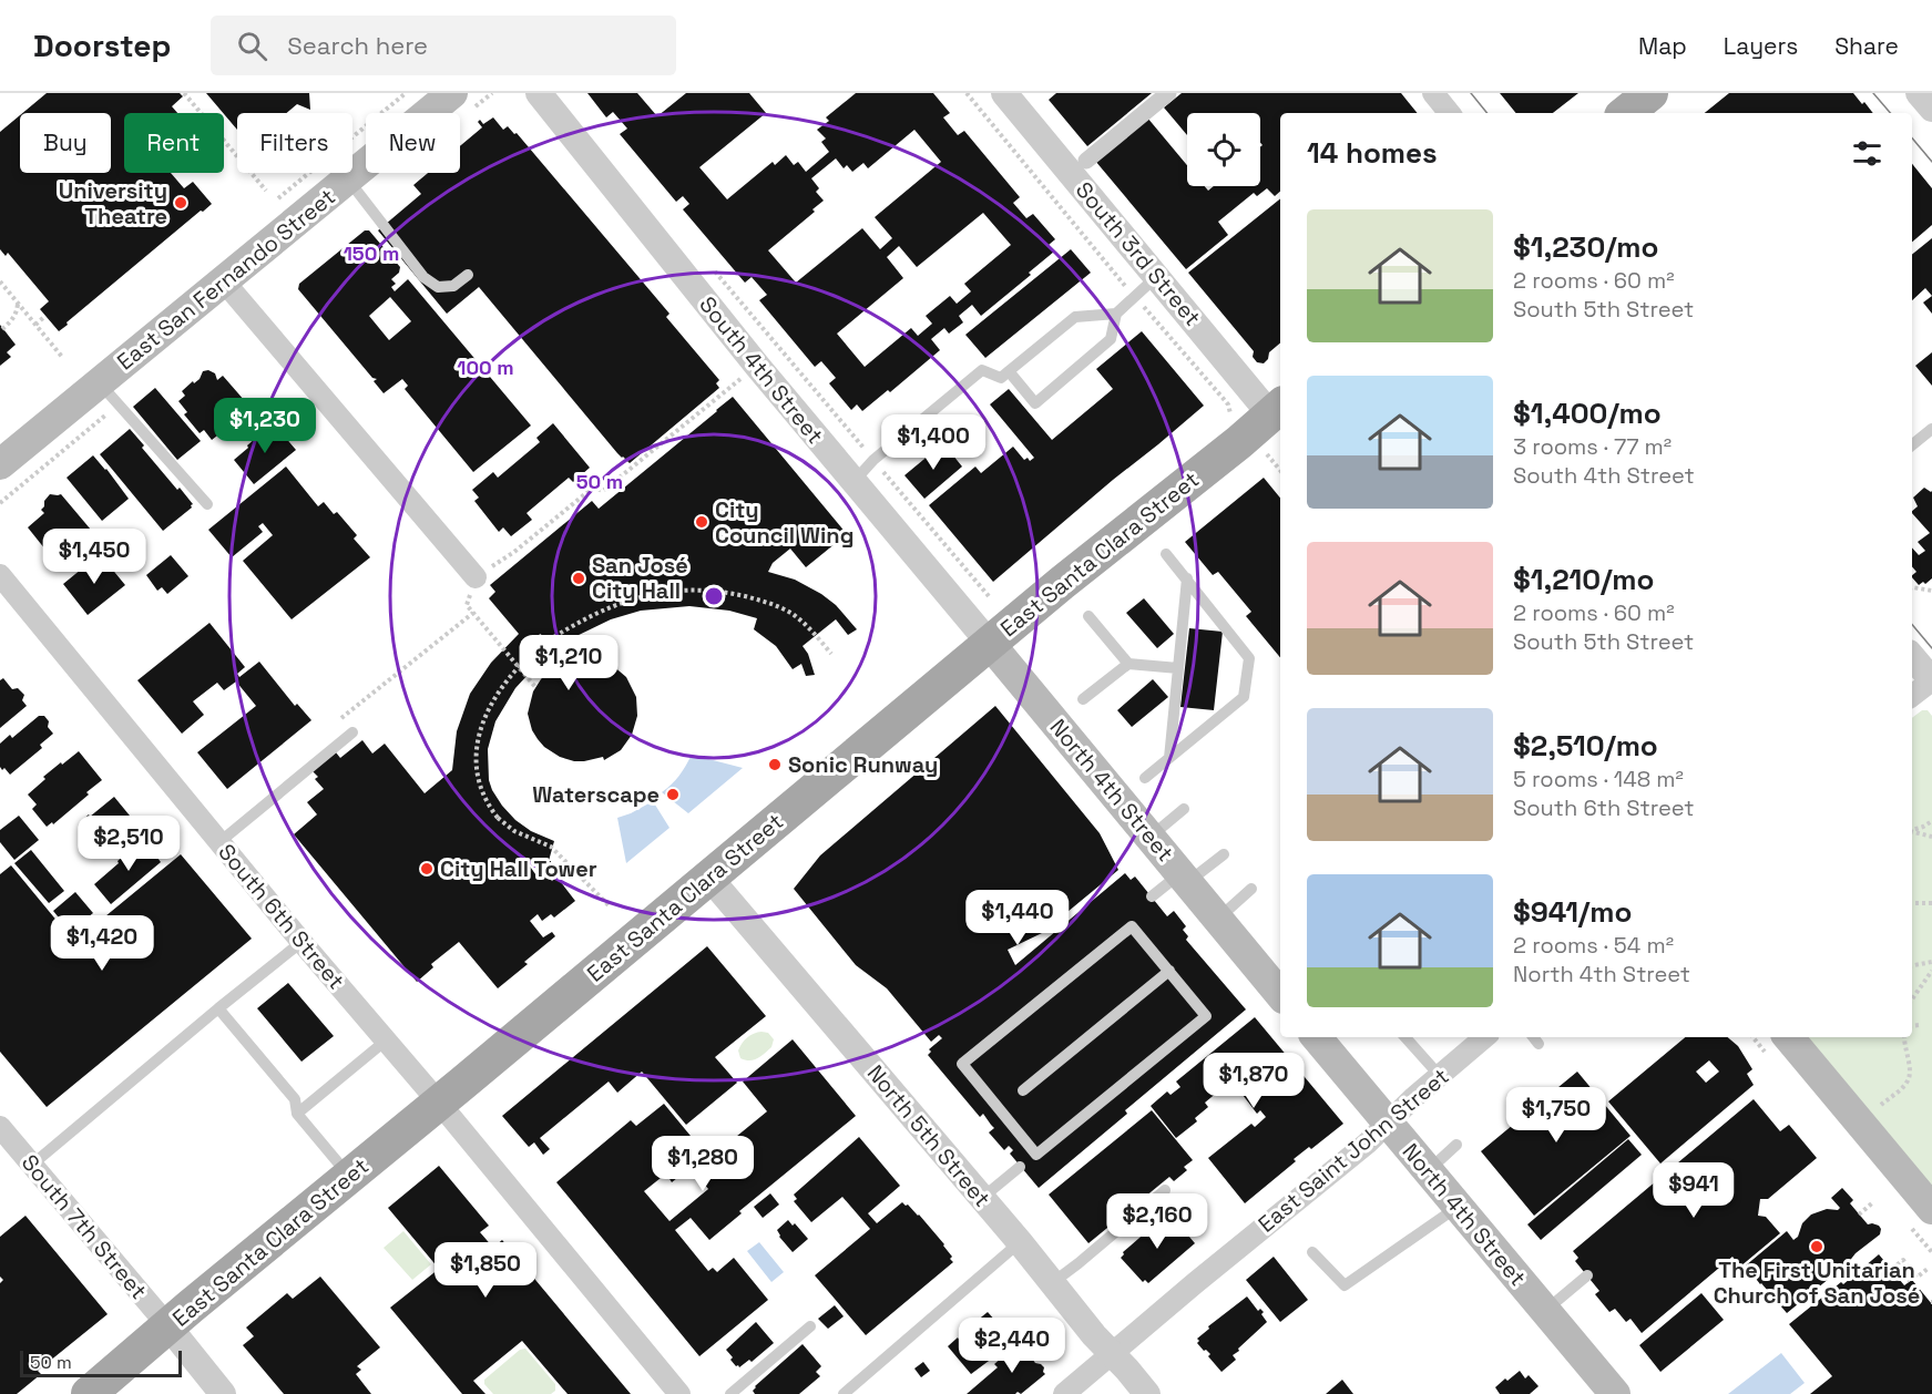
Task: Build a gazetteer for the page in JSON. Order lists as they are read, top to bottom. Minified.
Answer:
{"streets":{"main road":["East San Fernando Street","East Santa Clara Street","North 4th Street"],"street":["South 3rd Street","South 4th Street","South 6th Street","North 5th Street","East Saint John Street","South 7th Street"]},"crossings":[["South 3rd Street","East Santa Clara Street"],["South 4th Street","East Santa Clara Street"],["South 4th Street","North 4th Street"],["East Santa Clara Street","North 4th Street"],["East Santa Clara Street","South 6th Street"],["East Santa Clara Street","North 5th Street"],["East Santa Clara Street","South 7th Street"],["North 4th Street","East Saint John Street"],["North 5th Street","East Saint John Street"]],"places":["University Theatre","City Council Wing","San José City Hall","Sonic Runway","Waterscape","City Hall Tower","The First Unitarian Church of San José"],"scale_bar":"50 m","page":{"header":"Doorstep","search":"Search here","nav":["Map","Layers","Share"],"chip":["Buy","Rent","Filters","New"],"heading":"14 homes","list":[{"name":"$1,230/mo","note":"2 rooms · 60 m² · South 5th Street"},{"name":"$1,400/mo","note":"3 rooms · 77 m² · South 4th Street"},{"name":"$1,210/mo","note":"2 rooms · 60 m² · South 5th Street"},{"name":"$2,510/mo","note":"5 rooms · 148 m² · South 6th Street"},{"name":"$941/mo","note":"2 rooms · 54 m² · North 4th Street"}],"price":["$1,230","$1,400","$1,450","$1,210","$2,510","$1,440","$1,420","$1,870","$1,750","$1,280","$941","$2,160","$1,850","$2,440"],"scale":"50 m"},"rings":["150 m","100 m","50 m"]}
